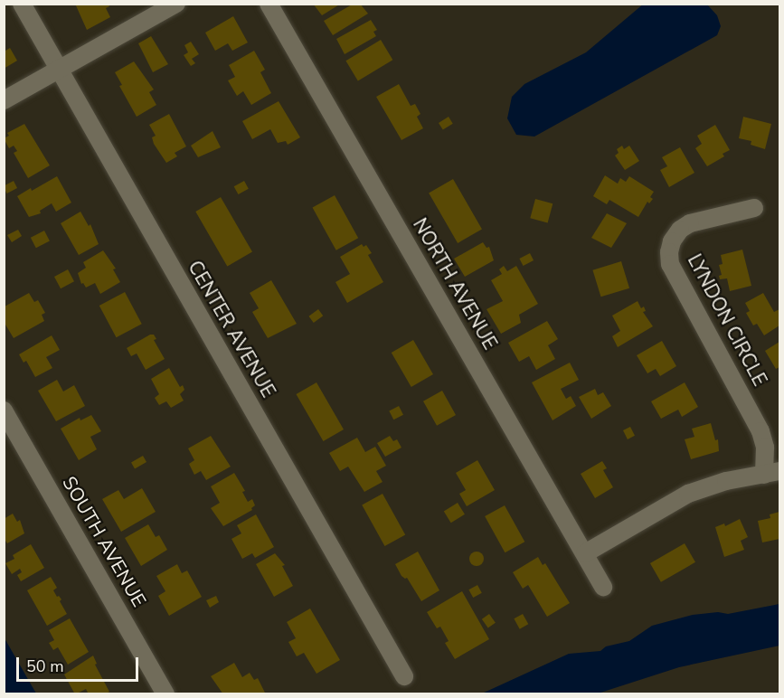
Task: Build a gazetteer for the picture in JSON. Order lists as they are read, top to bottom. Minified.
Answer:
{"streets":{"street":["NORTH AVENUE","LYNDON CIRCLE","CENTER AVENUE","SOUTH AVENUE"]},"scale_bar":"50 m"}
